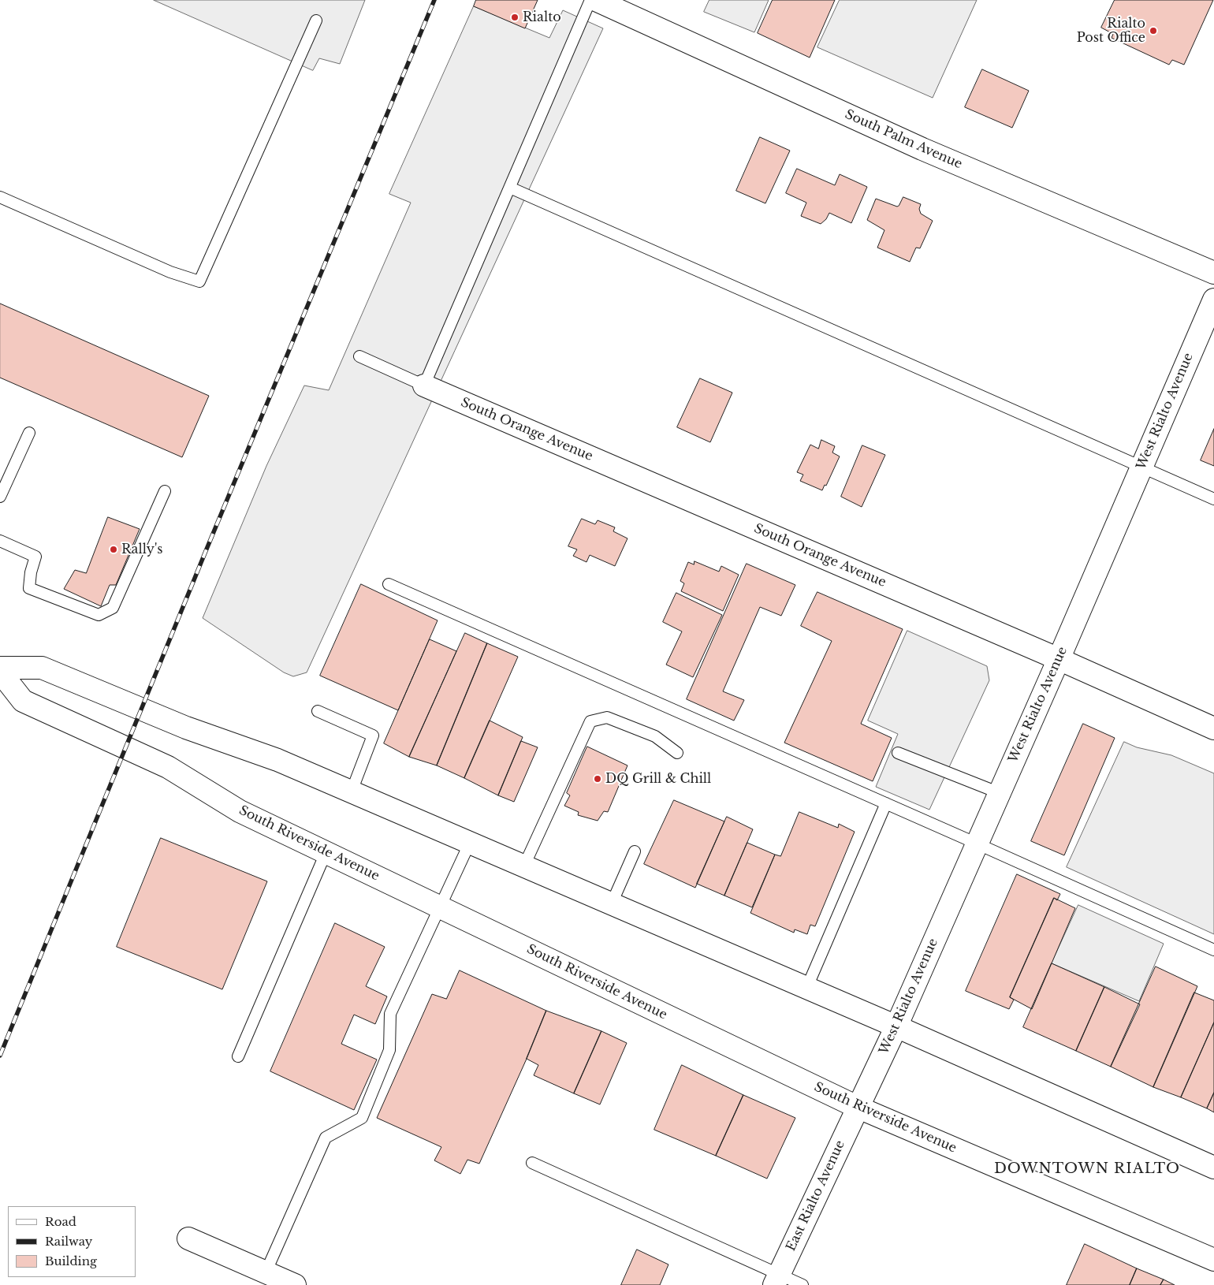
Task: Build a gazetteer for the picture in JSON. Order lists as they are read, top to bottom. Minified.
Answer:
{"streets":{"street":["South Palm Avenue","West Rialto Avenue","South Orange Avenue","South Riverside Avenue","East Rialto Avenue"]},"crossings":[["West Rialto Avenue","South Orange Avenue"],["West Rialto Avenue","South Riverside Avenue"],["West Rialto Avenue","East Rialto Avenue"],["South Riverside Avenue","East Rialto Avenue"]],"districts":["DOWNTOWN RIALTO"],"places":["Rialto","Rialto Post Office","Rally's","DQ Grill & Chill"],"legend":["Road","Railway","Building"]}
